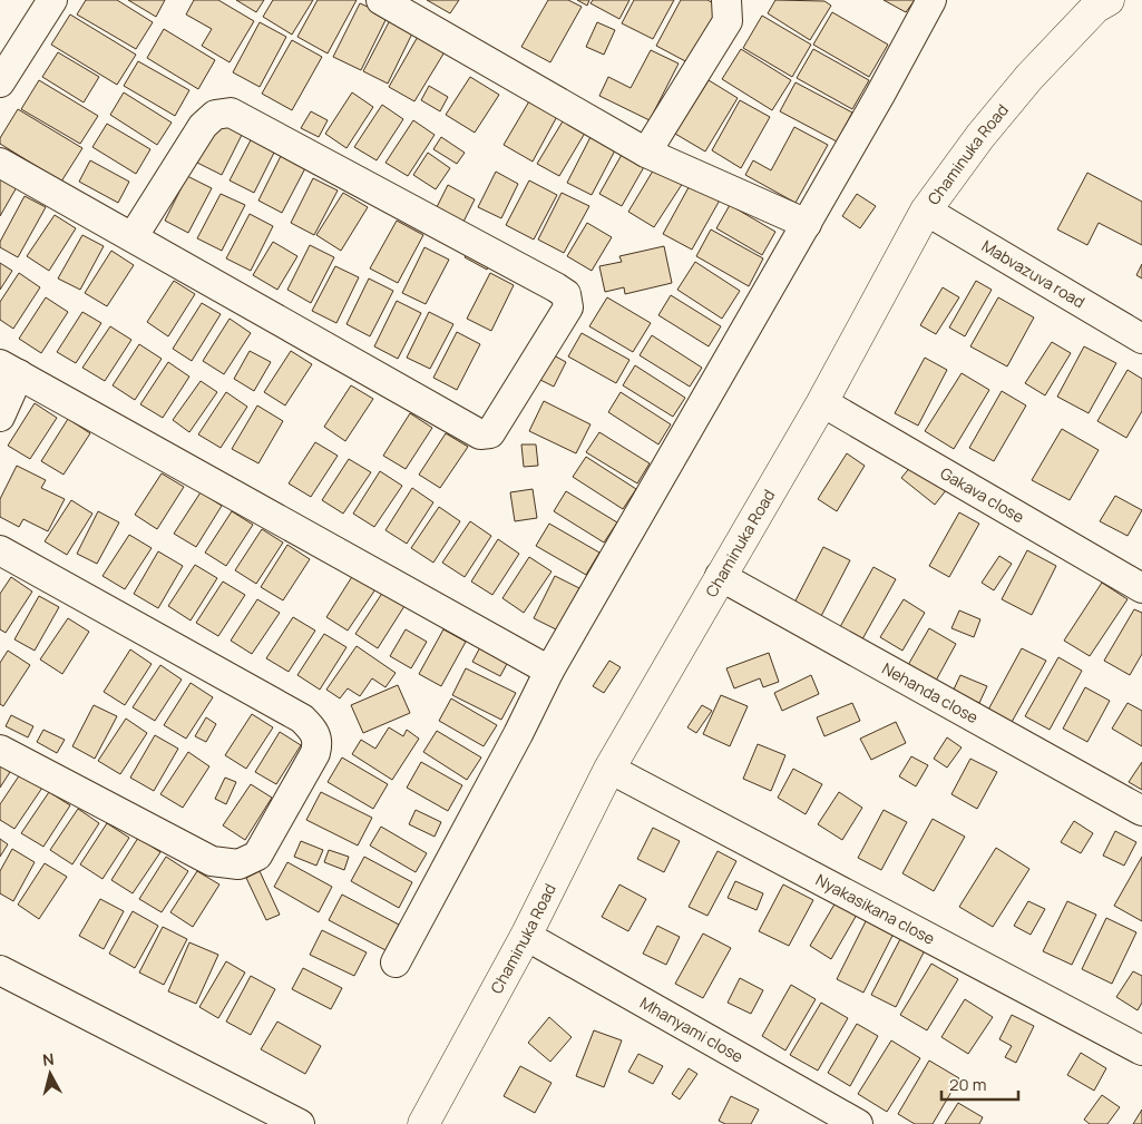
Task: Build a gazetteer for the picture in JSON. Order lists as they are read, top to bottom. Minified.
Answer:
{"streets":{"main road":["Chaminuka Road"],"street":["Mabvazuva road","Gakava close","Nehanda close","Nyakasikana close","Mhanyami close"]},"crossings":[["Chaminuka Road","Mabvazuva road"],["Chaminuka Road","Gakava close"],["Chaminuka Road","Nehanda close"],["Chaminuka Road","Nyakasikana close"],["Chaminuka Road","Mhanyami close"]],"scale_bar":"20 m","north":"top"}
